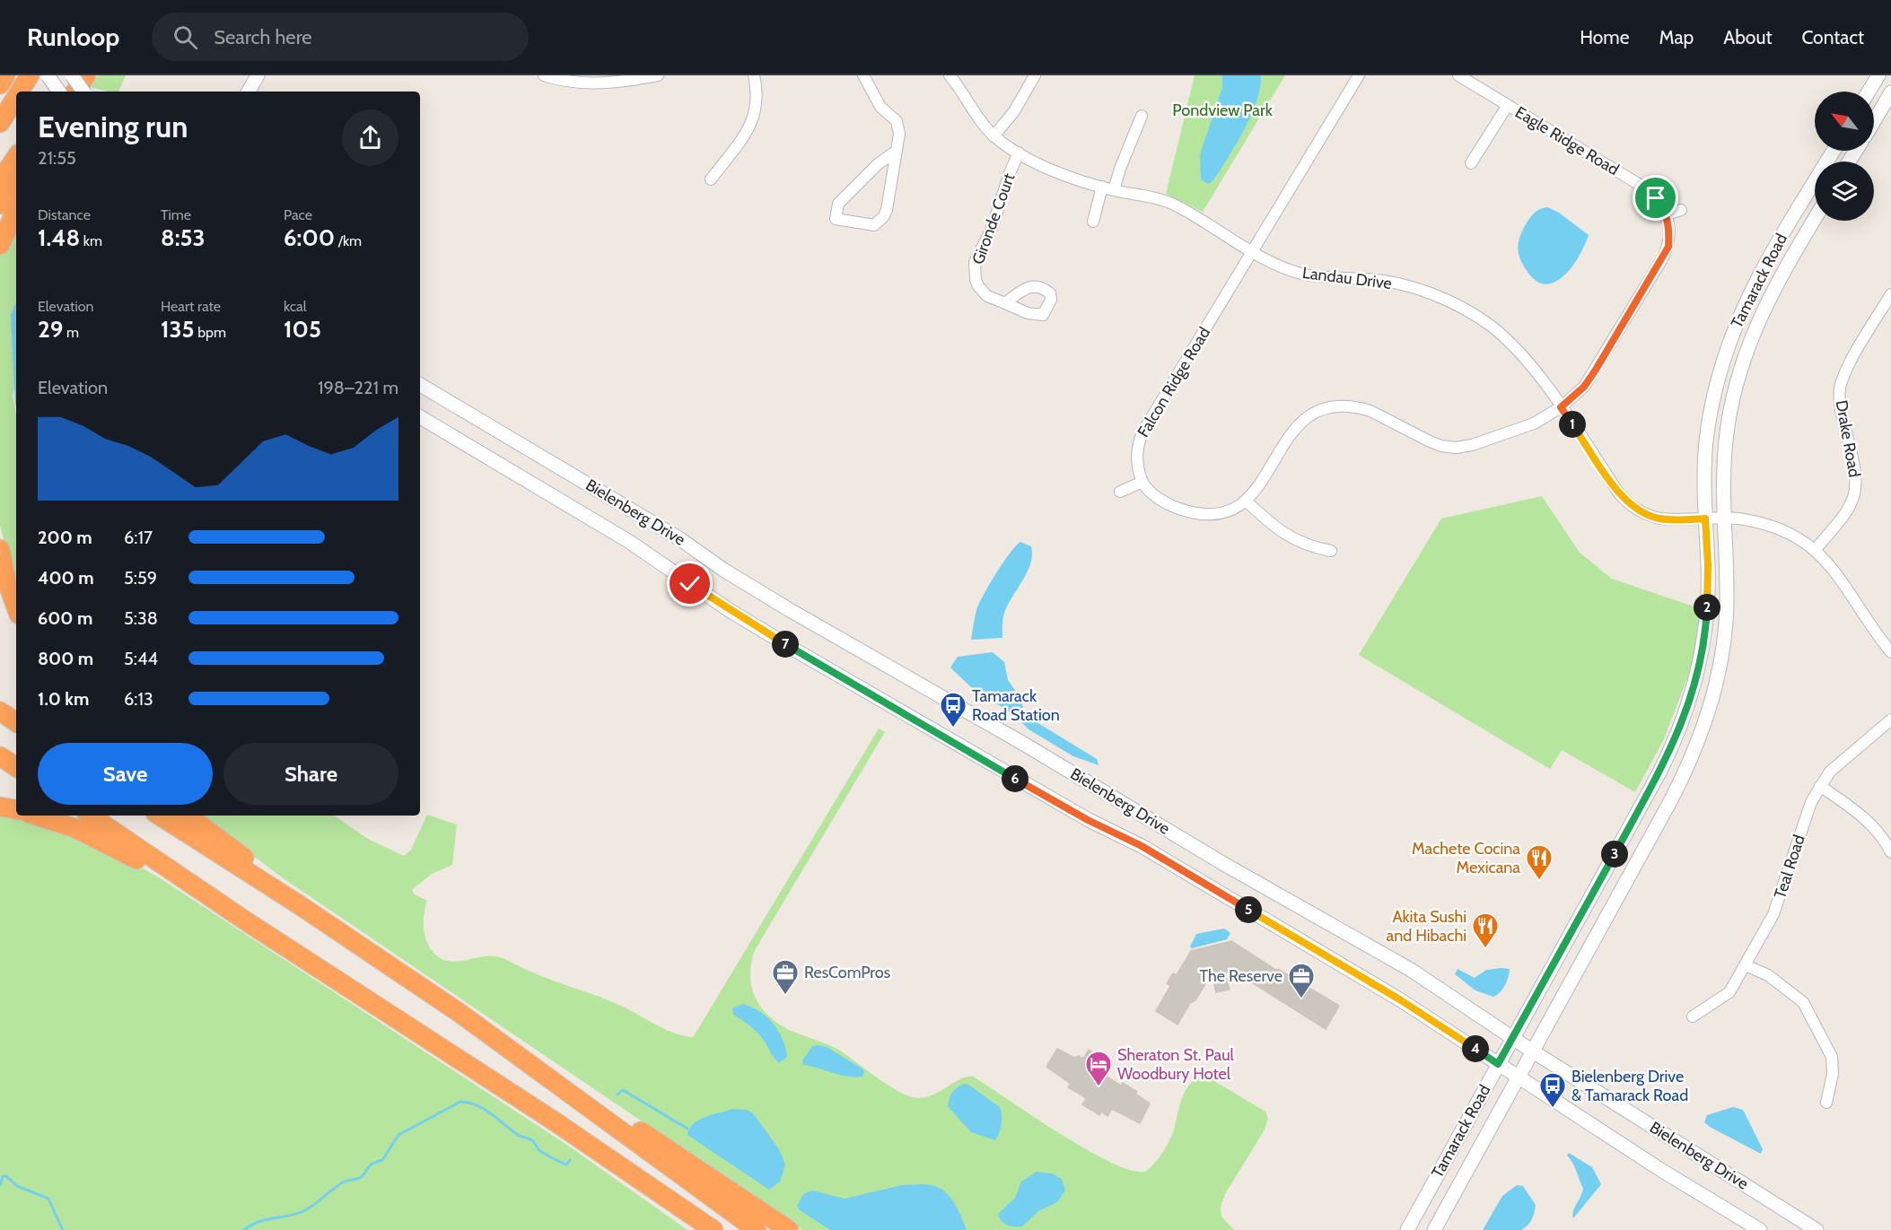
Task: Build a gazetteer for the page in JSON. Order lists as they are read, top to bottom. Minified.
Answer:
{"streets":{"street":["Eagle Ridge Road","Gironde Court","Landau Drive","Tamarack Road","Falcon Ridge Road","Drake Road","Bielenberg Drive","Teal Road"]},"crossings":[["Gironde Court","Landau Drive"],["Landau Drive","Tamarack Road"],["Landau Drive","Falcon Ridge Road"],["Landau Drive","Drake Road"],["Tamarack Road","Bielenberg Drive"]],"parks":["Pondview Park"],"places":{"bus stop":["Tamarack Road Station","Bielenberg Drive & Tamarack Road"],"restaurant":["Machete Cocina Mexicana","Akita Sushi and Hibachi"],"office":["ResComPros","The Reserve"],"hotel":["Sheraton St. Paul Woodbury Hotel"]},"north":"top left","page":{"header":"Runloop","search":"Search here","nav":["Home","Map","About","Contact"],"heading":["Evening run","21:55"],"stats":[["Distance","1.48 km"],["Time","8:53"],["Pace","6:00 /km"],["Elevation","29 m"],["Heart rate","135 bpm"],["kcal","105"]],"chart":["Elevation","198–221 m"],"pins":["1","2","7","6","3","5","4"],"list":[{"name":"200 m","note":"6:17"},{"name":"400 m","note":"5:59"},{"name":"600 m","note":"5:38"},{"name":"800 m","note":"5:44"},{"name":"1.0 km","note":"6:13"}],"buttons":["Save","Share"]}}
